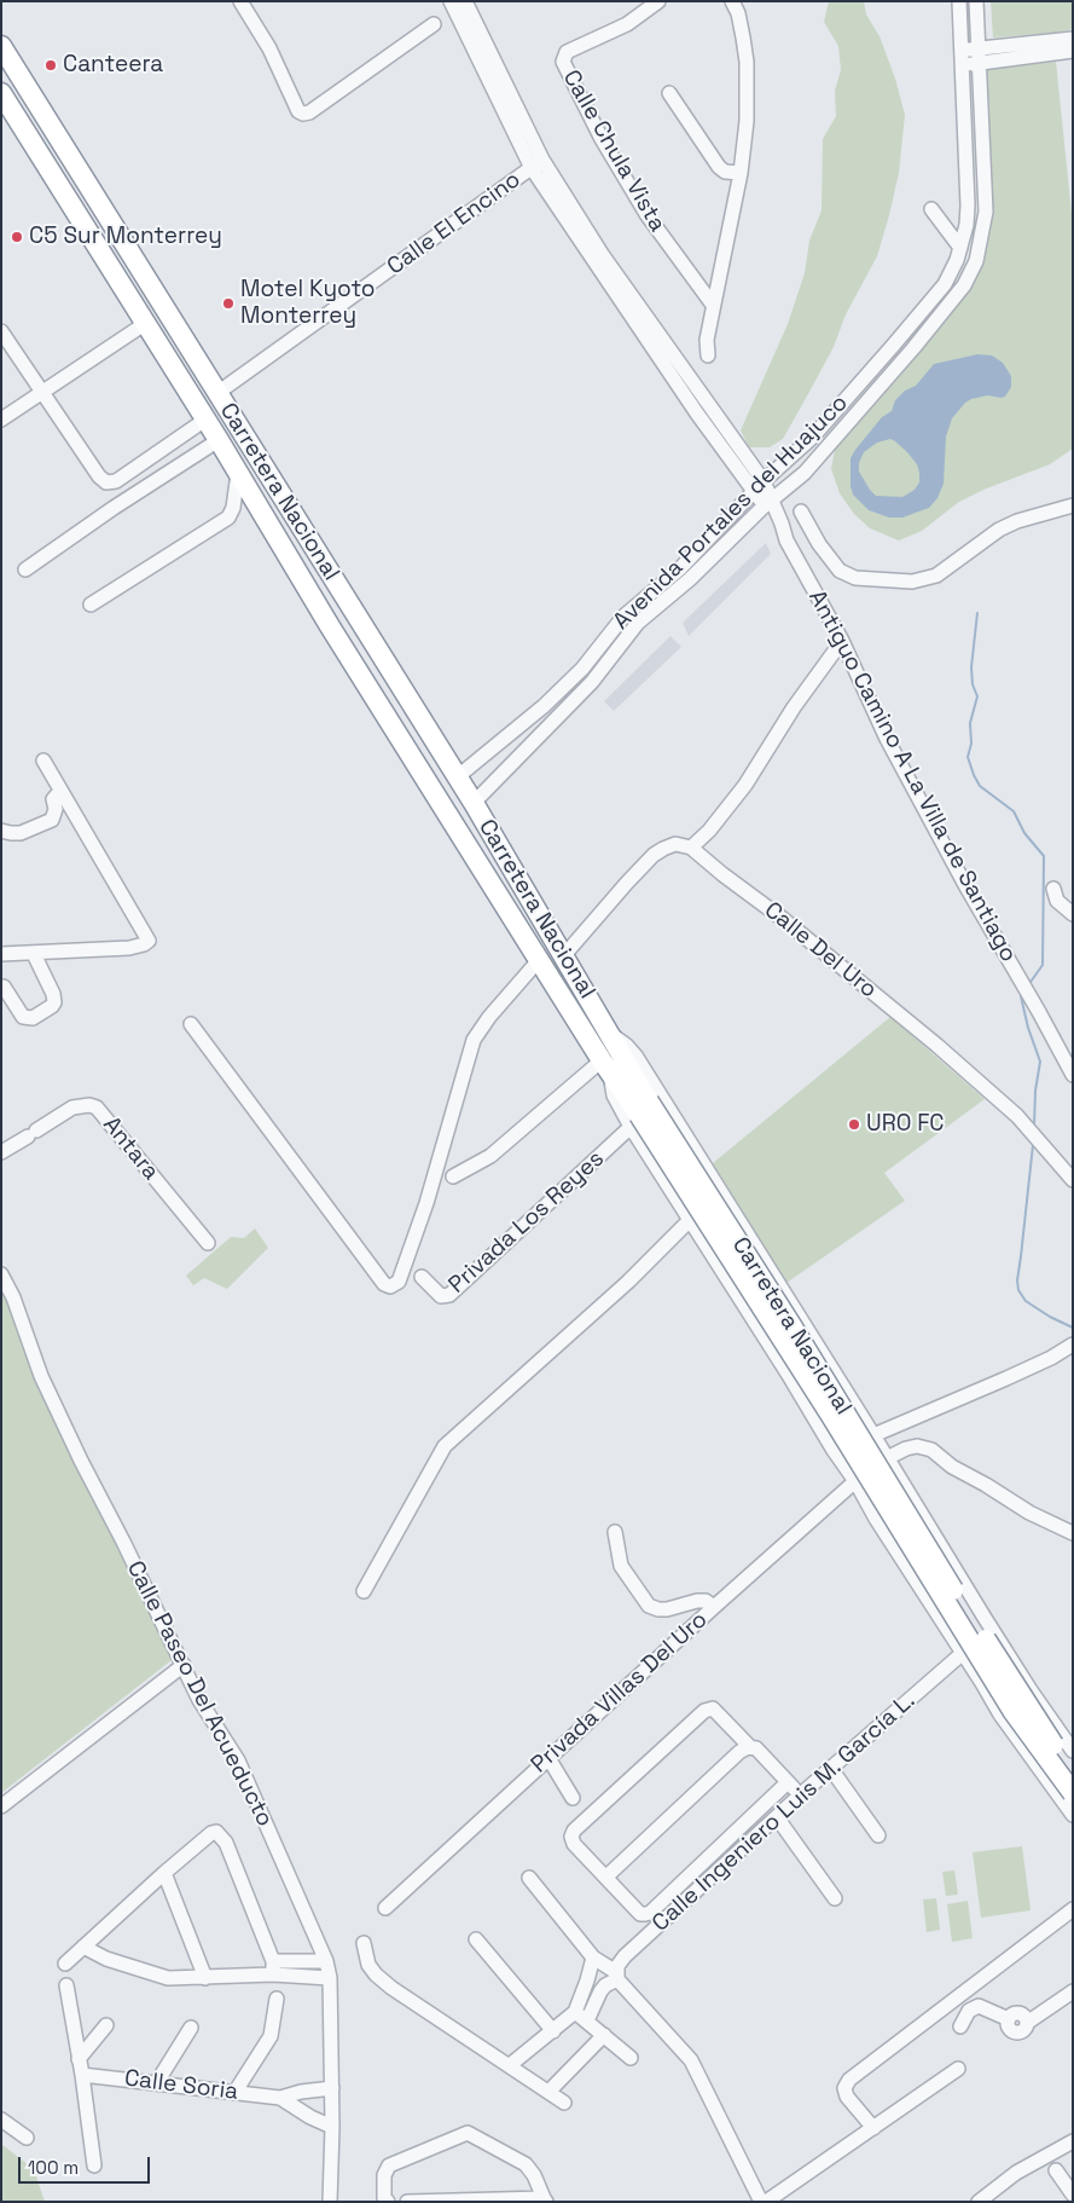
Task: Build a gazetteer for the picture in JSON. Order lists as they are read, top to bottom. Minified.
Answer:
{"streets":{"highway":["Carretera Nacional"],"street":["Calle Chula Vista","Calle El Encino","Avenida Portales del Huajuco","Antiguo Camino A La Villa de Santiago","Calle Del Uro","Antara","Privada Los Reyes","Privada Villas Del Uro","Calle Paseo Del Acueducto","Calle Ingeniero Luis M. García L.","Calle Soria"]},"crossings":[["Calle El Encino","Carretera Nacional"],["Calle El Encino","Antiguo Camino A La Villa de Santiago"],["Carretera Nacional","Avenida Portales del Huajuco"],["Carretera Nacional","Privada Los Reyes"],["Avenida Portales del Huajuco","Antiguo Camino A La Villa de Santiago"],["Calle Paseo Del Acueducto","Calle Soria"]],"places":["Canteera","C5 Sur Monterrey","Motel Kyoto Monterrey","URO FC"],"scale_bar":"100 m"}
